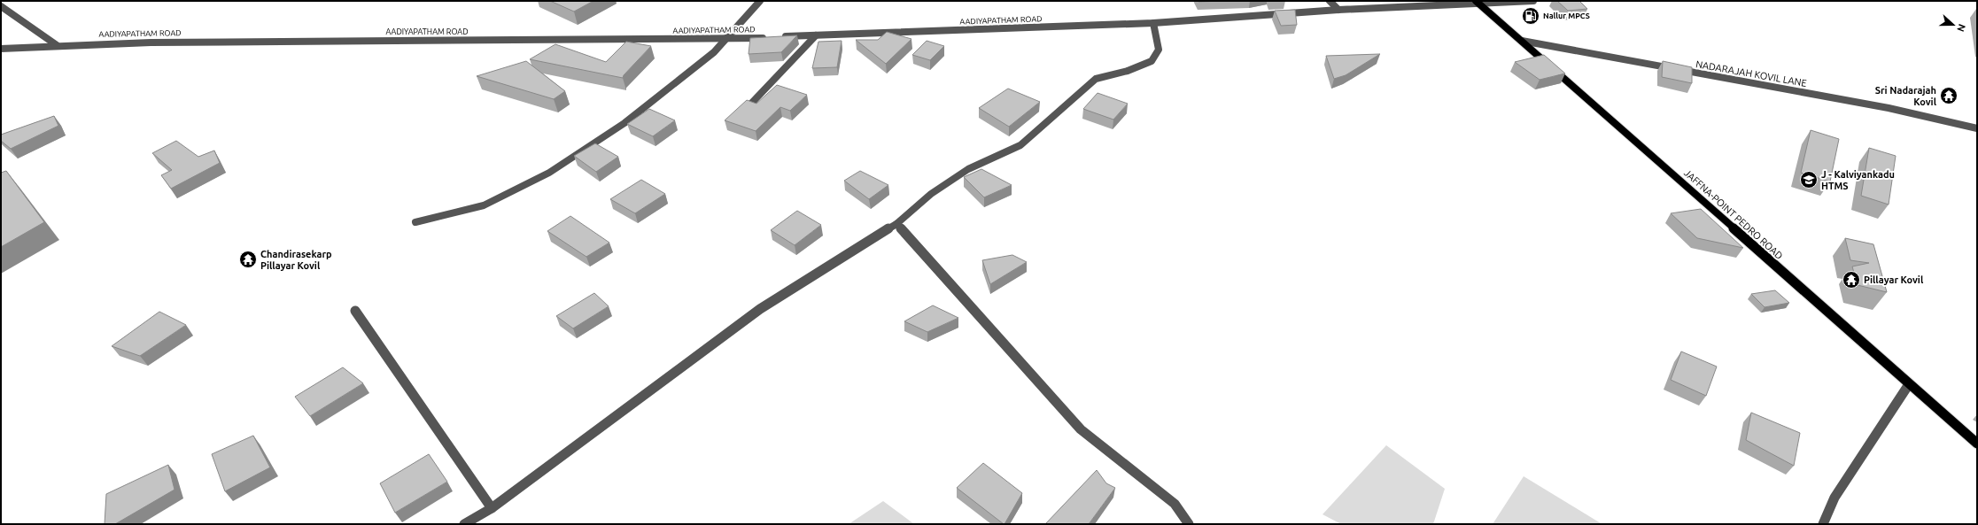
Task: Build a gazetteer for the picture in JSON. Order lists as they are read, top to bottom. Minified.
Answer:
{"streets":{"main road":["JAFFNA-POINT PEDRO ROAD"],"street":["AADIYAPATHAM ROAD","NADARAJAH KOVIL LANE"]},"crossings":[["AADIYAPATHAM ROAD","JAFFNA-POINT PEDRO ROAD"],["NADARAJAH KOVIL LANE","JAFFNA-POINT PEDRO ROAD"]],"places":{"fuel station":["Nallur MPCS"],"temple":["Sri Nadarajah Kovil","Chandirasekarp Pillayar Kovil","Pillayar Kovil"],"school or university":["J - Kalviyankadu HTMS"]},"north":"right"}
